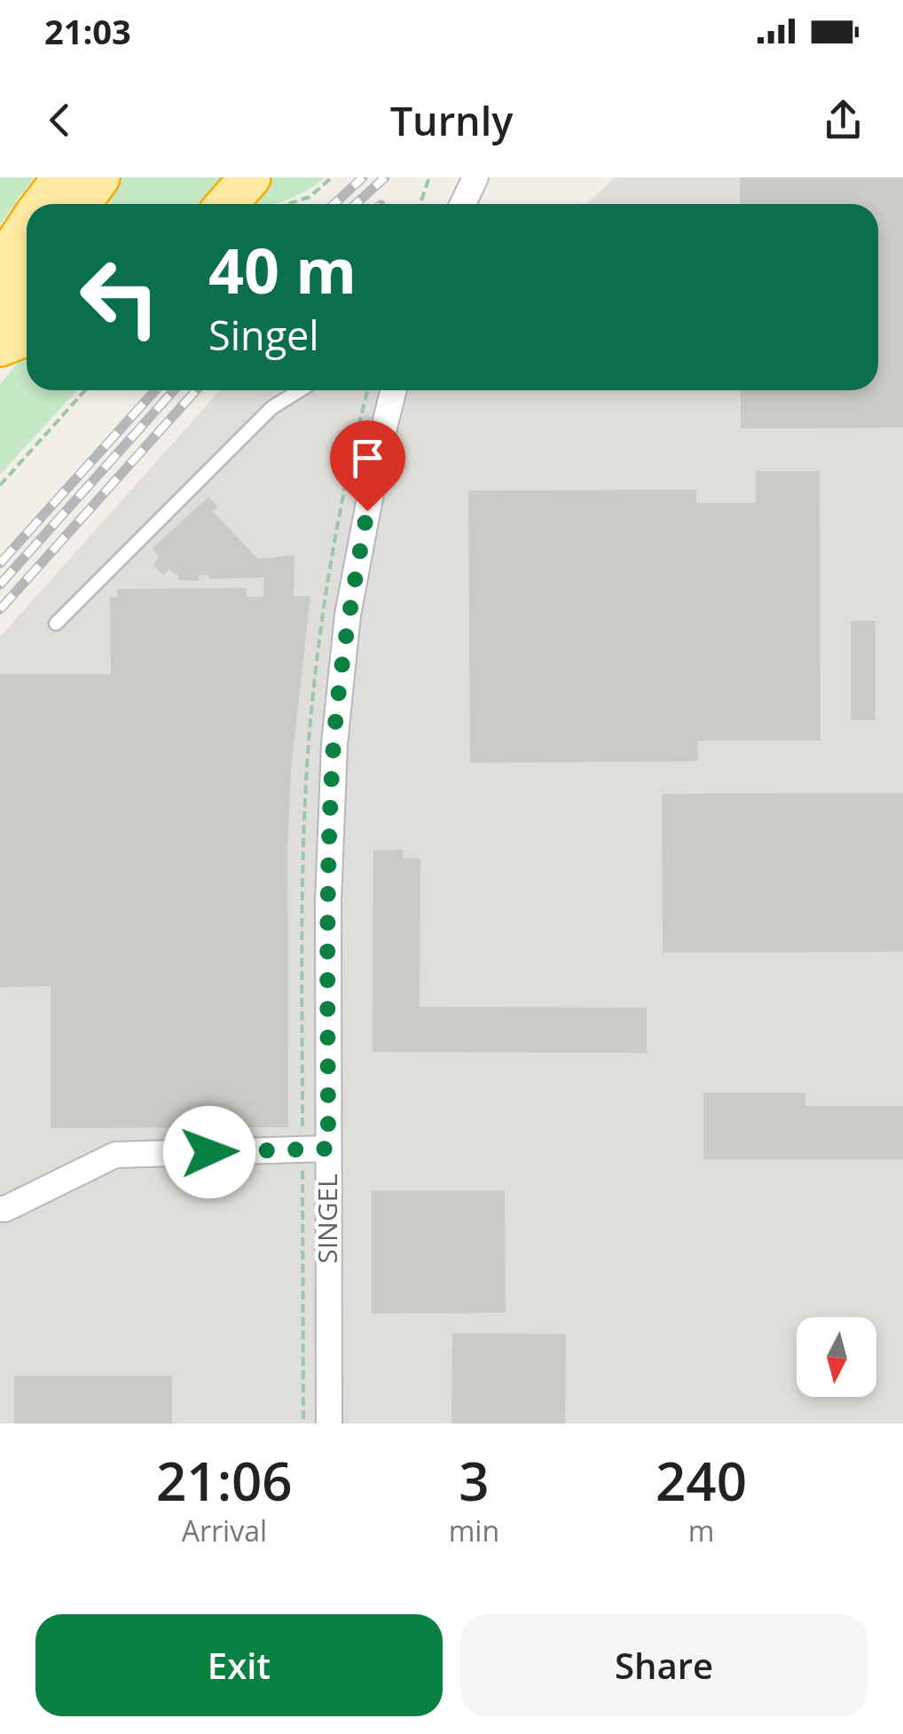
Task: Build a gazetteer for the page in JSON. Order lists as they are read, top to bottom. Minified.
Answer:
{"streets":{"street":["SINGEL"]},"north":"bottom","page":{"status":"21:03","header":"Turnly","turn":["40 m","Singel"],"eta":["21:06","Arrival","3","min","240","m"],"buttons":["Exit","Share"]}}
